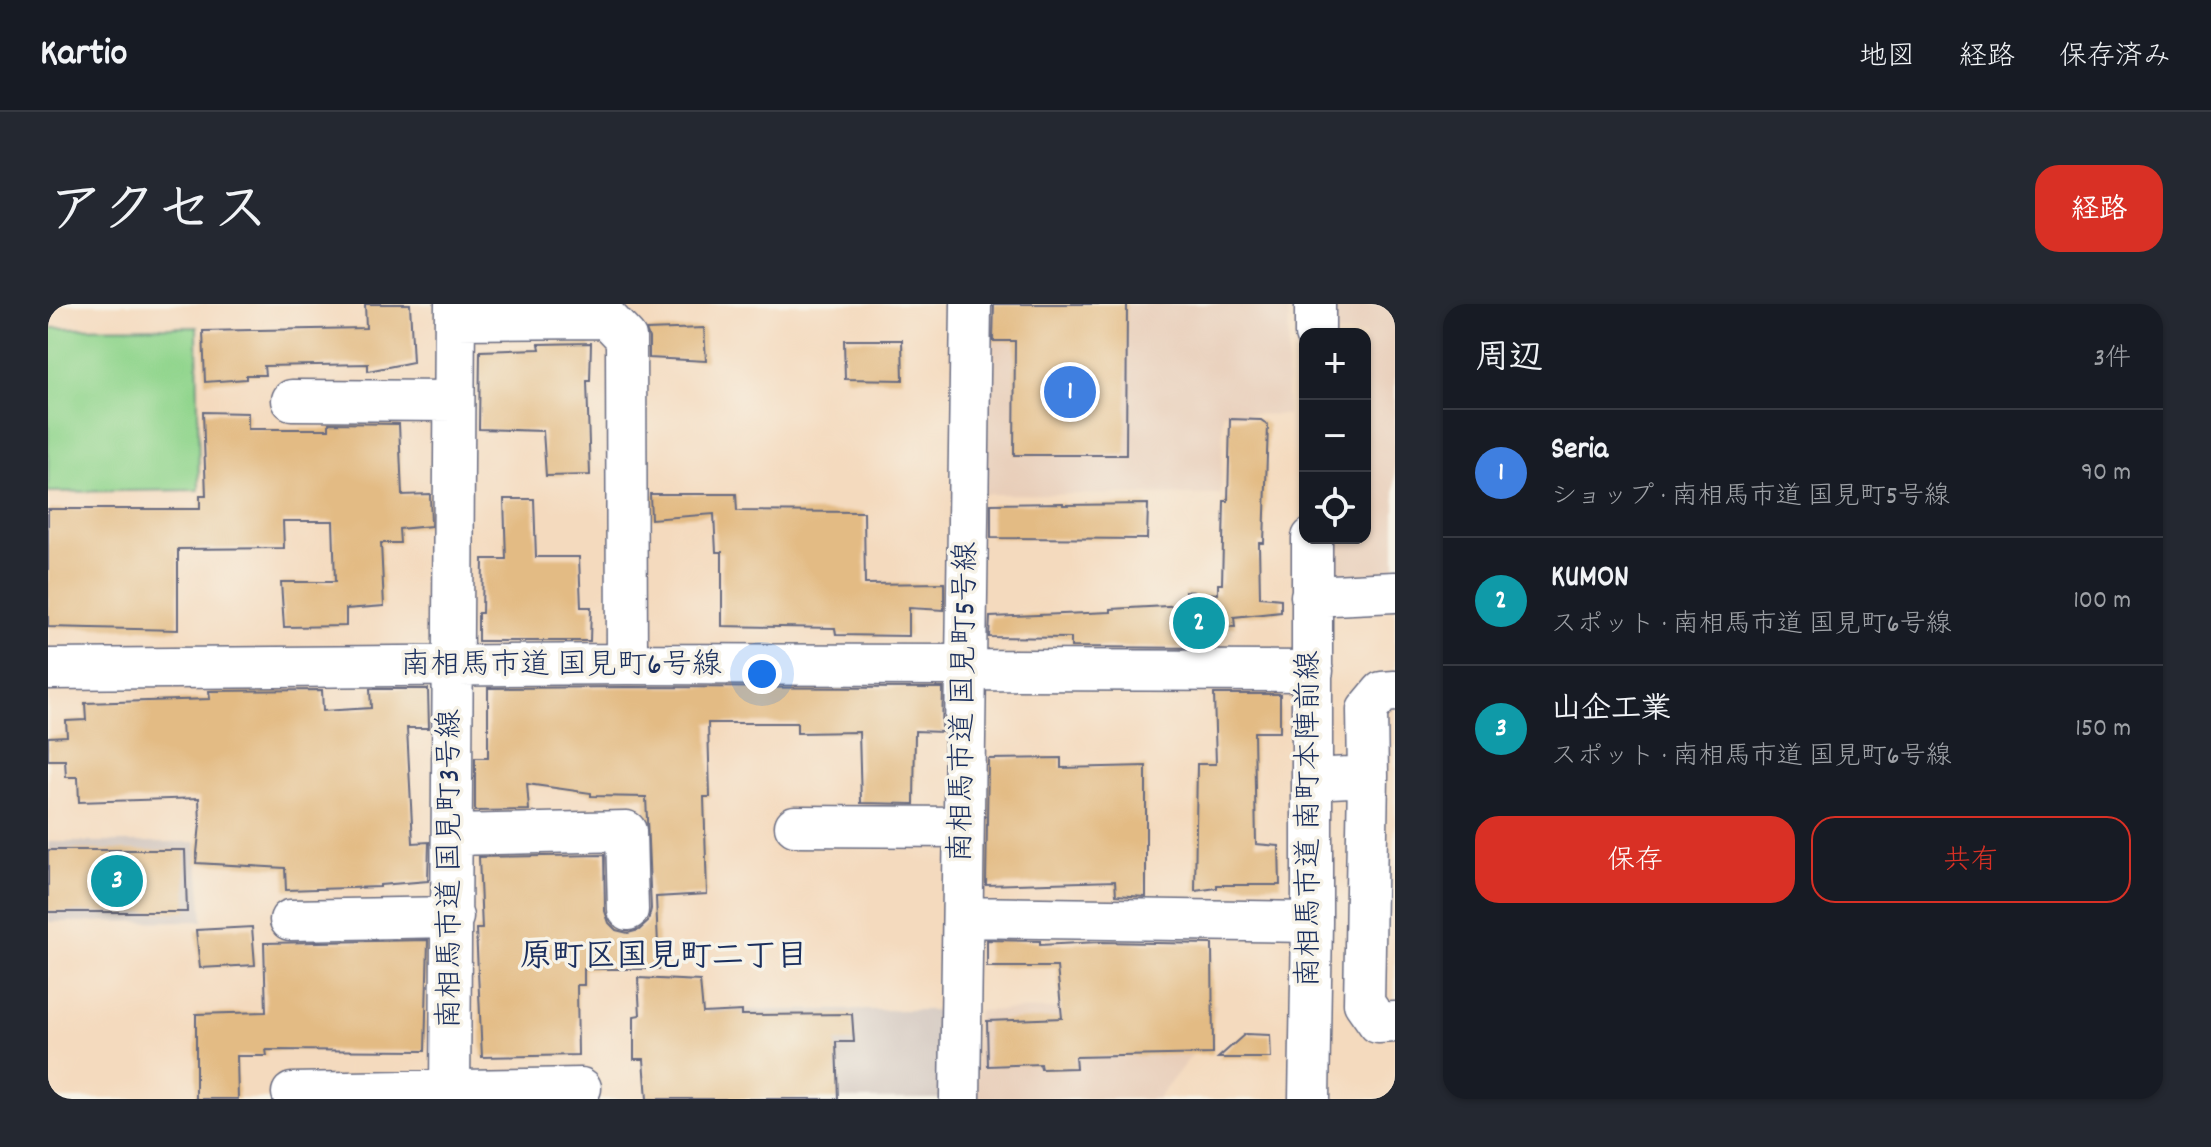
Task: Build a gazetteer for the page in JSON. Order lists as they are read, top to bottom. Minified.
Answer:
{"streets":{"street":["南相馬市道 国見町6号線","南相馬市道 国見町5号線","南相馬市道 南町本陣前線","南相馬市道 国見町3号線"]},"crossings":[["南相馬市道 国見町6号線","南相馬市道 国見町5号線"],["南相馬市道 国見町6号線","南相馬市道 南町本陣前線"],["南相馬市道 国見町6号線","南相馬市道 国見町3号線"]],"districts":["原町区国見町二丁目"],"page":{"header":"Kartio","nav":["地図","経路","保存済み"],"title":"アクセス","buttons":["経路",["保存","共有"]],"heading":["周辺","3件"],"map_buttons":["+","−"],"pins":["1","2","3"],"list":[{"mark":"1","name":"Seria","note":"ショップ · 南相馬市道 国見町5号線","value":"90 m"},{"mark":"2","name":"KUMON","note":"スポット · 南相馬市道 国見町6号線","value":"100 m"},{"mark":"3","name":"山企工業","note":"スポット · 南相馬市道 国見町6号線","value":"150 m"}]}}
